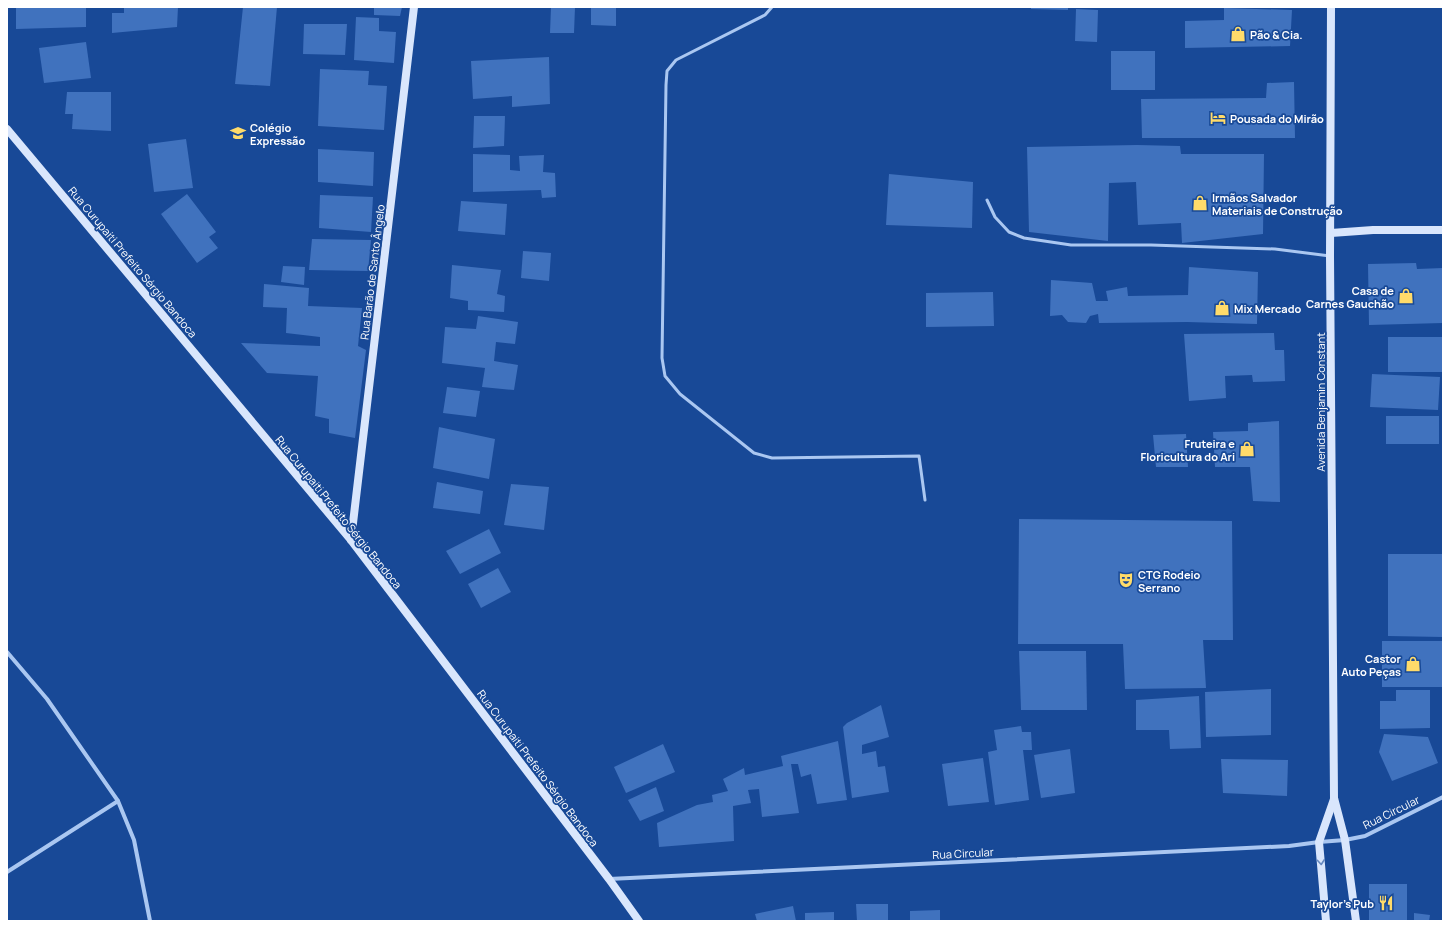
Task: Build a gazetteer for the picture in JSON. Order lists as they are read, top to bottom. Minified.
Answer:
{"streets":{"street":["Rua Curupaiti Prefeito Sérgio Bandoca","Rua Barão de Santo Ângelo","Avenida Benjamin Constant","Rua Circular"]},"crossings":[["Rua Curupaiti Prefeito Sérgio Bandoca","Rua Barão de Santo Ângelo"],["Rua Curupaiti Prefeito Sérgio Bandoca","Rua Circular"],["Avenida Benjamin Constant","Rua Circular"]],"places":{"shop":["Pão & Cia.","Irmãos Salvador Materiais de Construção","Casa de Carnes Gauchão","Mix Mercado","Fruteira e Floricultura do Ari","Castor Auto Peças"],"hotel":["Pousada do Mirão"],"school or university":["Colégio Expressão"],"theatre":["CTG Rodeio Serrano"],"restaurant":["Taylor's Pub"]}}
